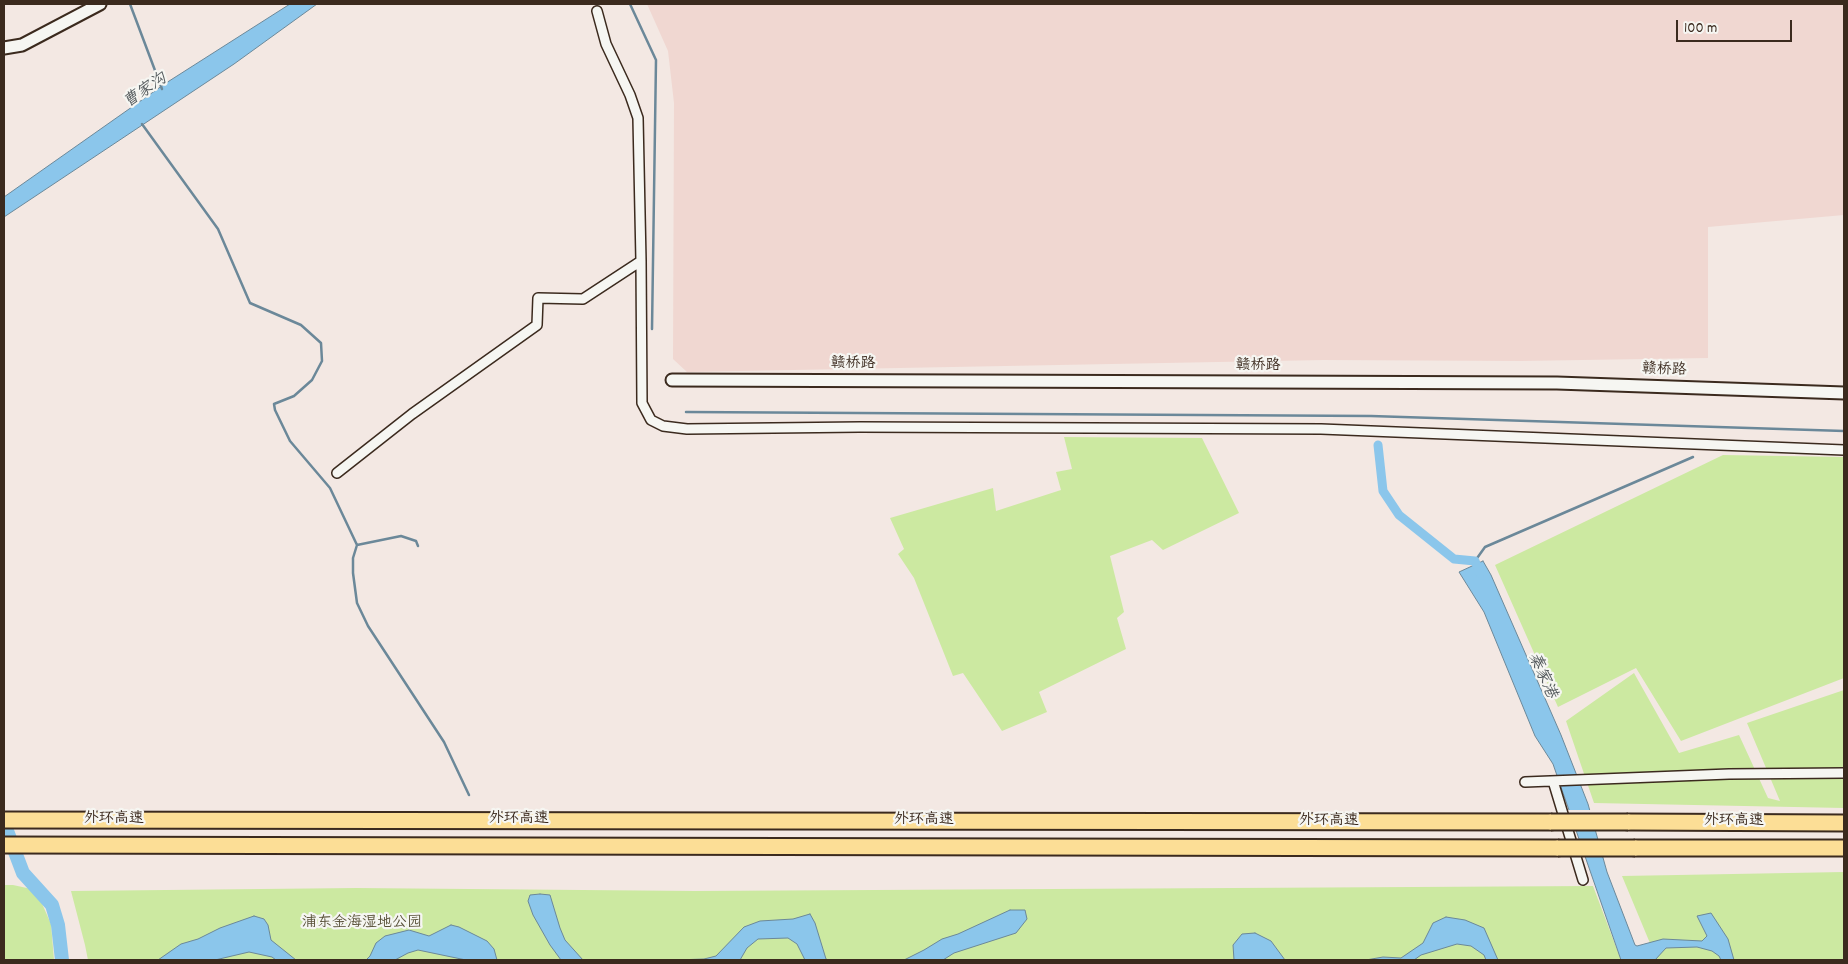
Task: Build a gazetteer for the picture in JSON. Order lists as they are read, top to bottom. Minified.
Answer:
{"streets":{"highway":["外环高速"],"street":["赣桥路"]},"water":["曹家沟","秦家港"],"parks":["浦东金海湿地公园"],"scale_bar":"100 m"}
